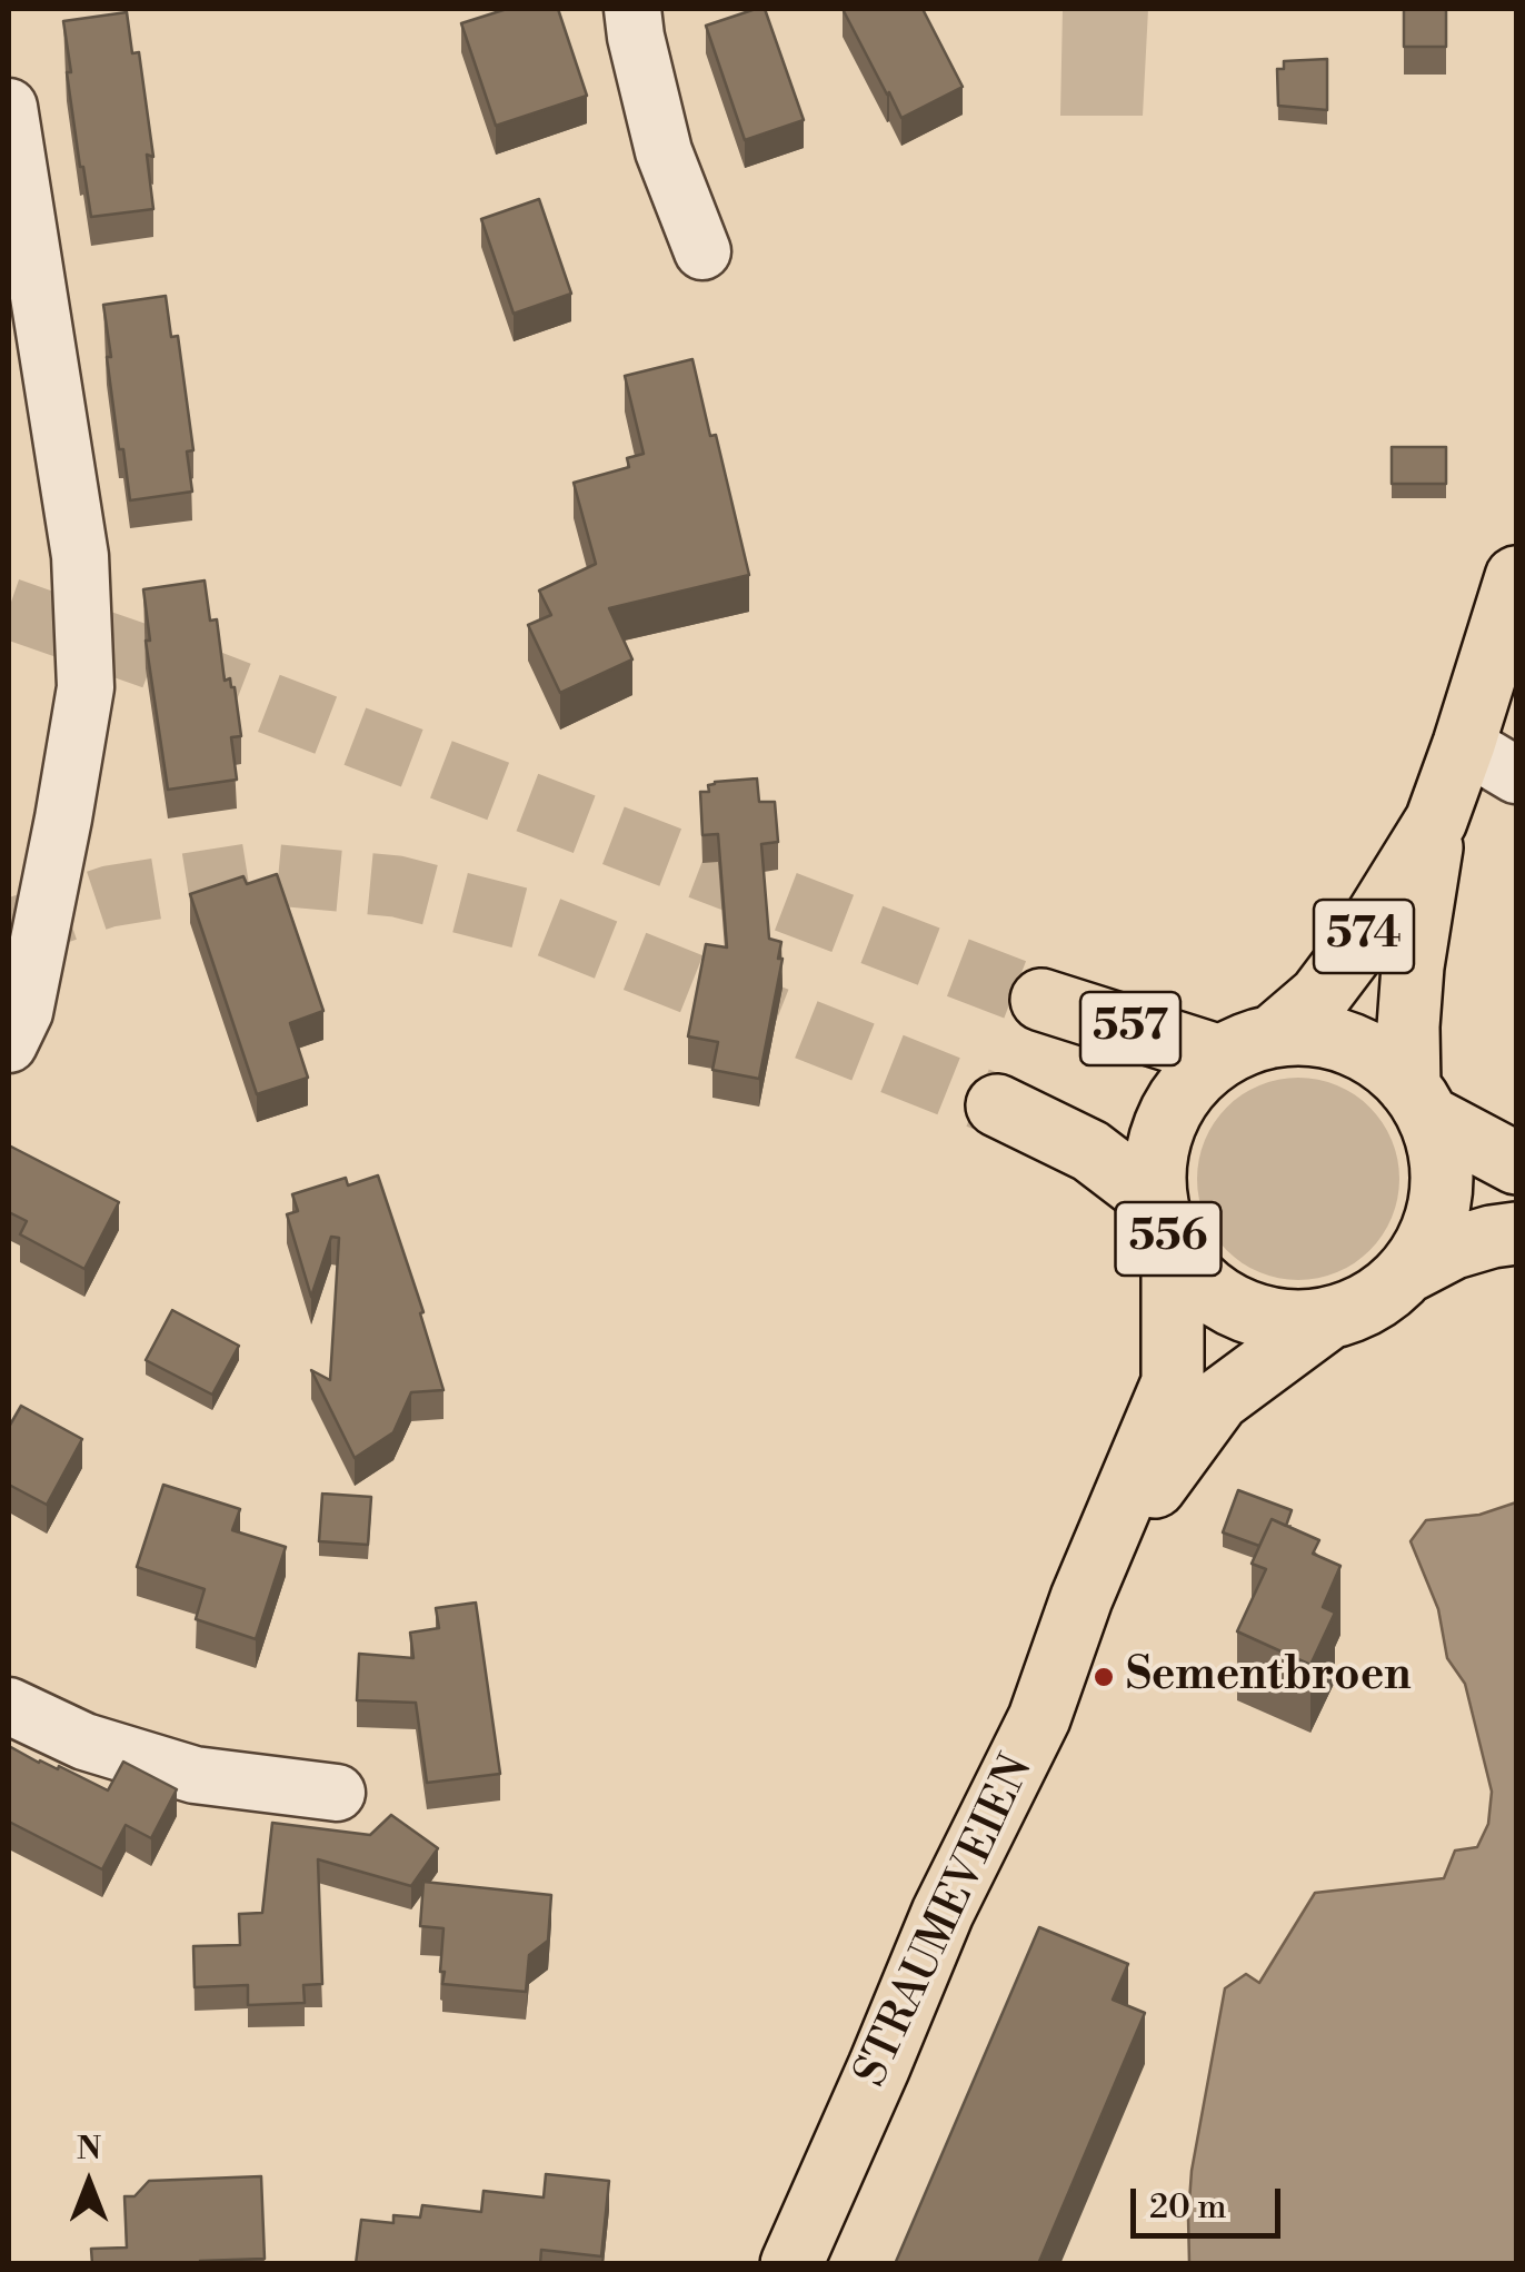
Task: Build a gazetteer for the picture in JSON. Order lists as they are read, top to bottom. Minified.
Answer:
{"streets":{"main road":["574","557","556","STRAUMEVEIEN"]},"crossings":[["574","557"],["574","556"],["574","STRAUMEVEIEN"],["557","556"],["557","STRAUMEVEIEN"],["556","STRAUMEVEIEN"]],"places":["Sementbroen"],"scale_bar":"20 m","north":"top"}
